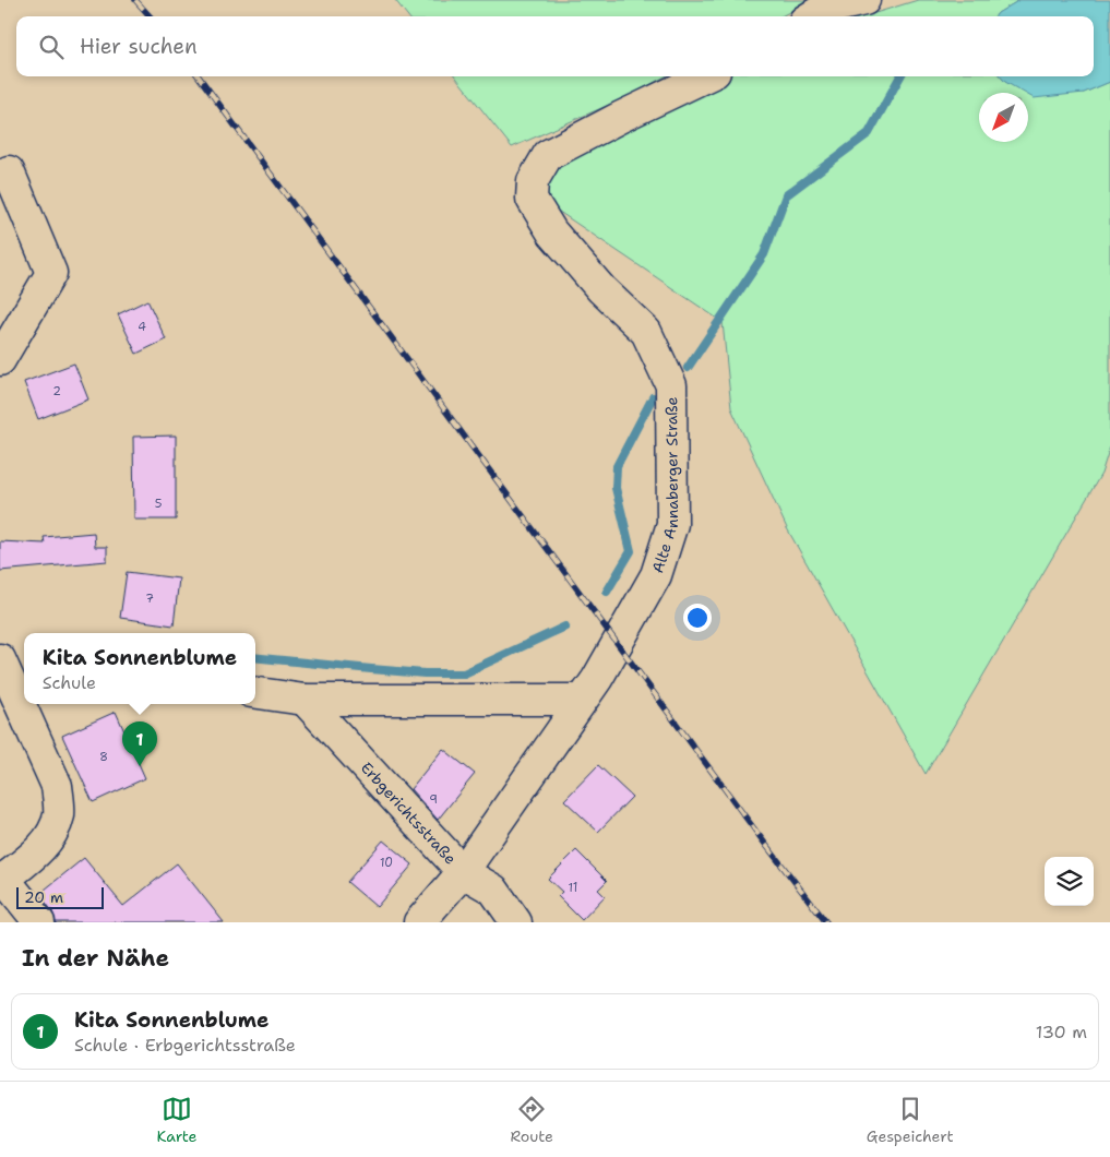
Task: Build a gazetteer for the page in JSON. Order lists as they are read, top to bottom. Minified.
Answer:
{"streets":{"street":["Alte Annaberger Straße","Erbgerichtsstraße"]},"crossings":[["Alte Annaberger Straße","Erbgerichtsstraße"]],"house_numbers":["4","2","5","7","8","9","10","11"],"scale_bar":"20 m","north":"bottom left","page":{"search":"Hier suchen","popup":["Kita Sonnenblume","Schule"],"pins":"1","scale":"20 m","heading":"In der Nähe","list":[{"mark":"1","name":"Kita Sonnenblume","note":"Schule · Erbgerichtsstraße","value":"130 m"}],"nav":["Karte","Route","Gespeichert"]}}
